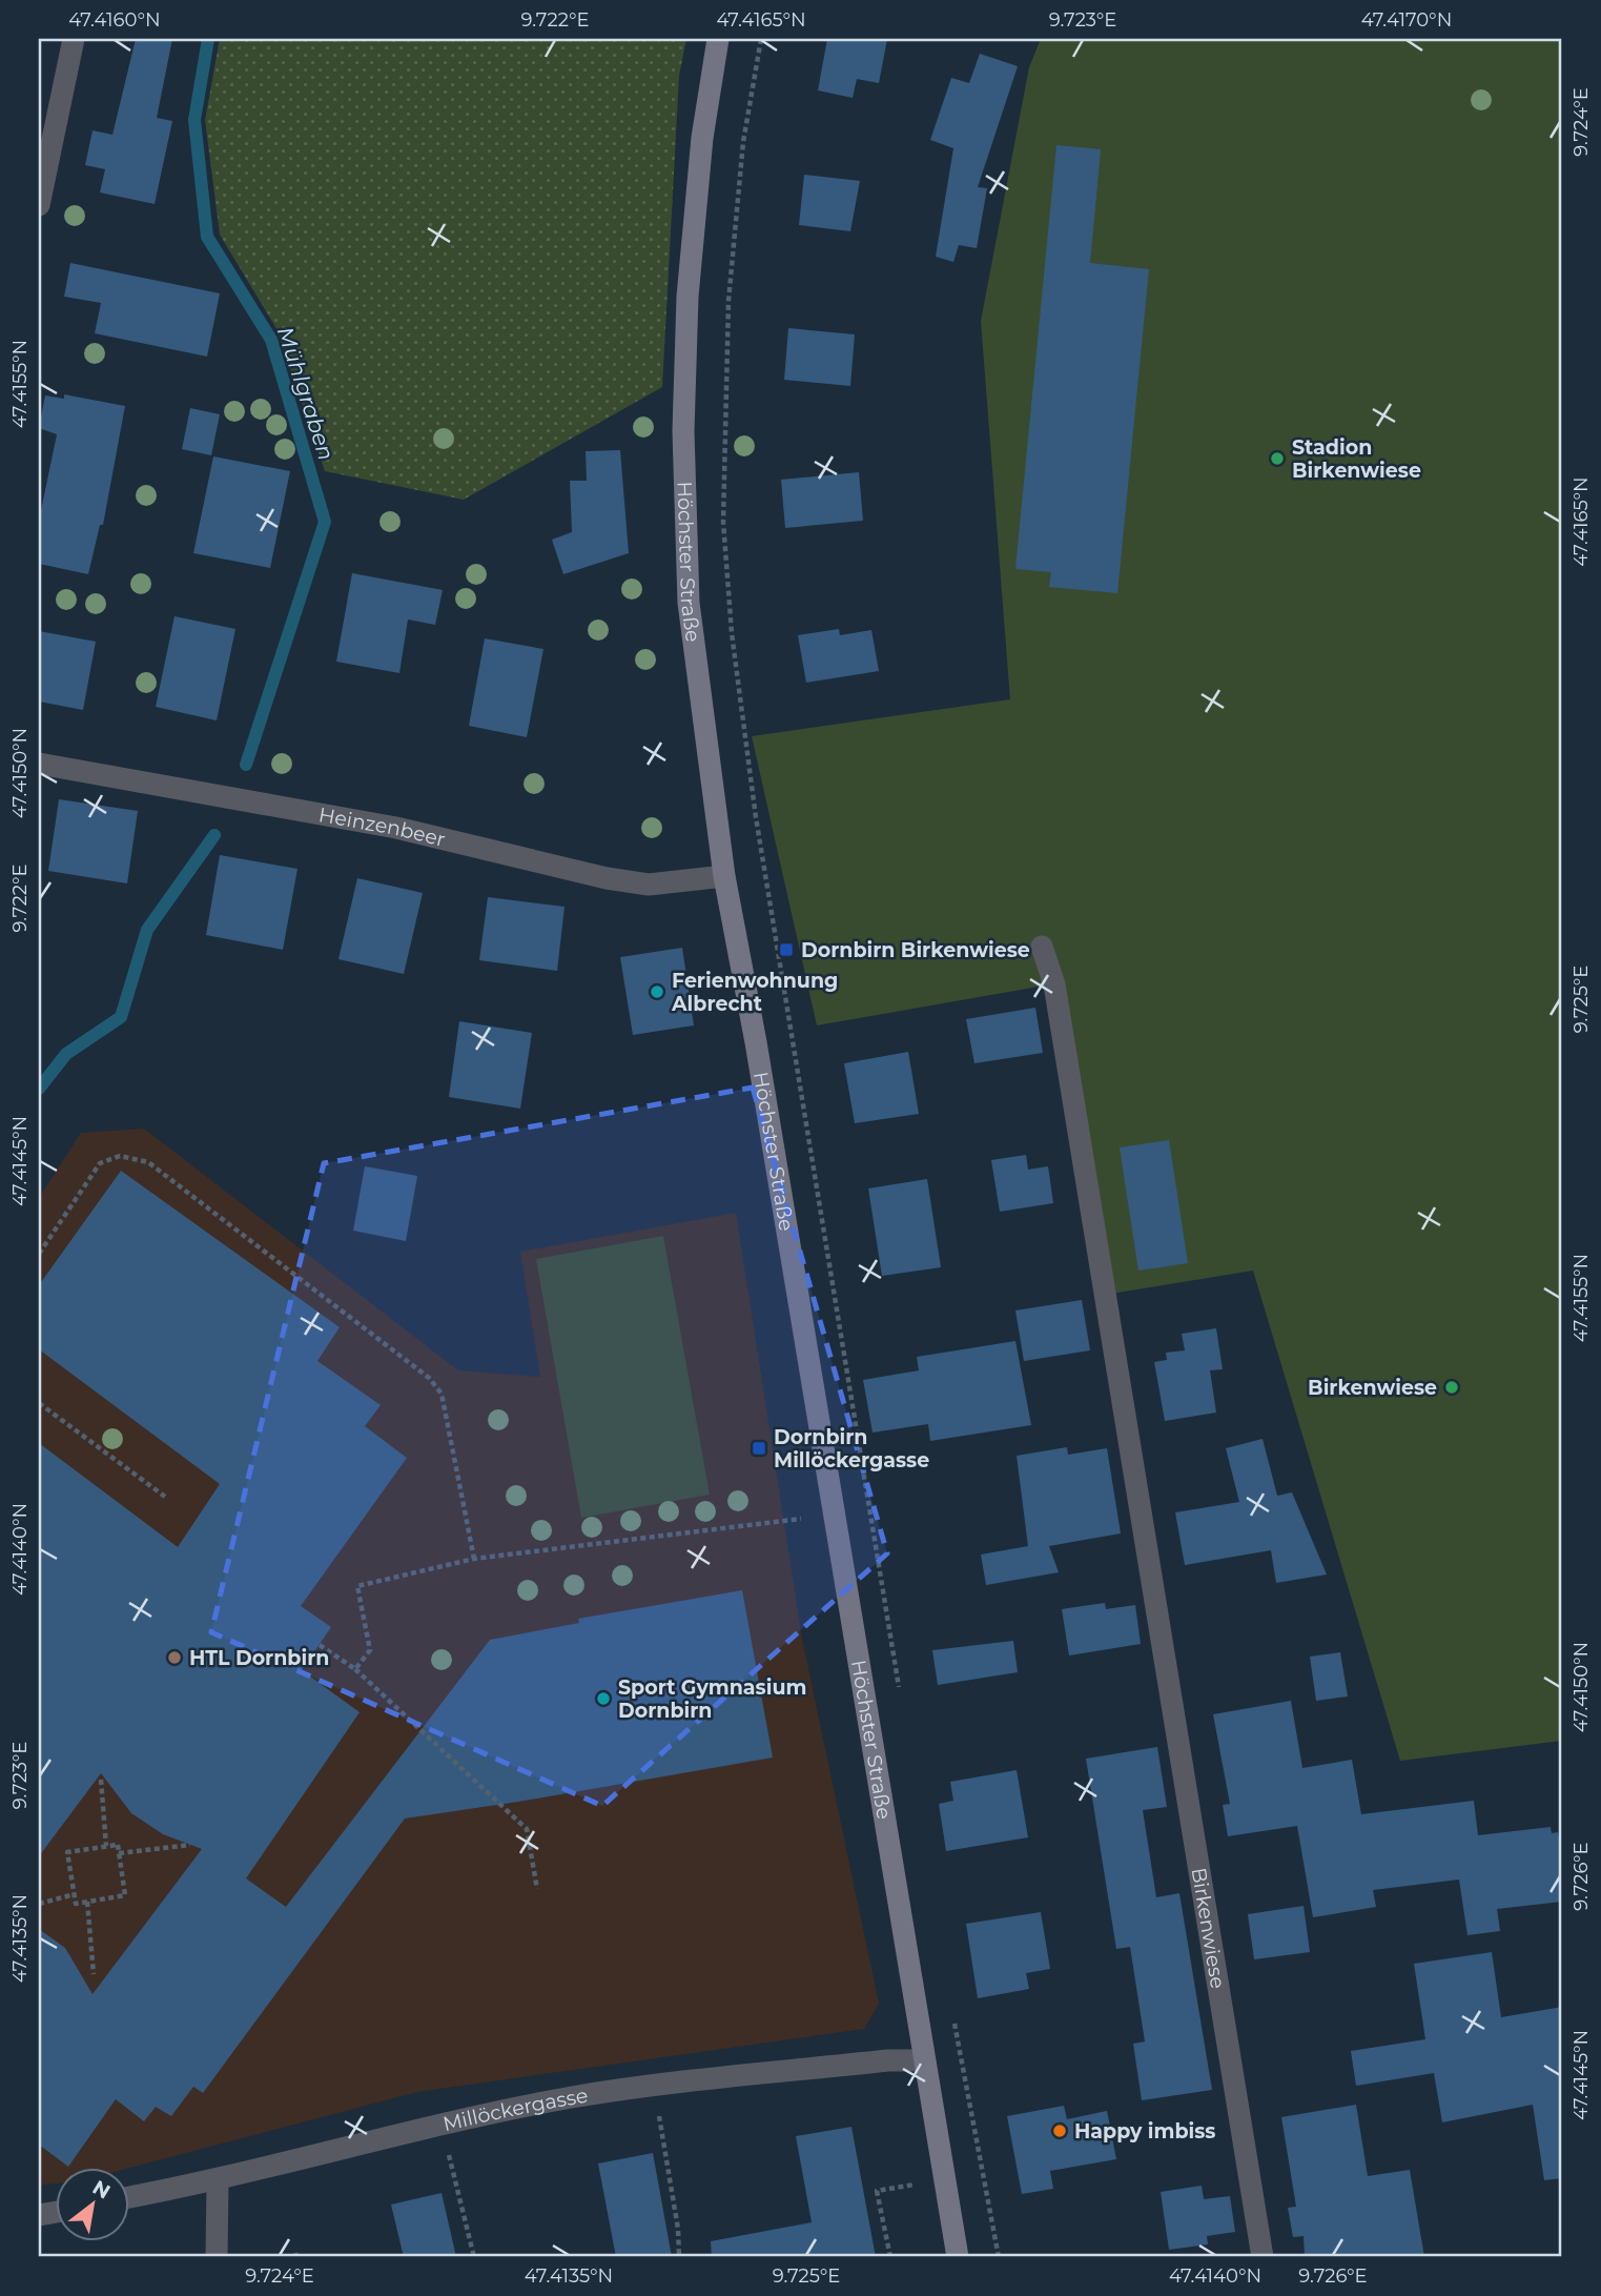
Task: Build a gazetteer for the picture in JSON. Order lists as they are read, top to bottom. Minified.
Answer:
{"streets":{"main road":["Höchster Straße"],"street":["Heinzenbeer","Birkenwiese","Millöckergasse"]},"crossings":[["Höchster Straße","Heinzenbeer"],["Höchster Straße","Millöckergasse"]],"water":["Mühlgraben"],"places":{"other":["Stadion Birkenwiese","Ferienwohnung Albrecht","Birkenwiese","HTL Dornbirn","Sport Gymnasium Dornbirn","Happy imbiss"],"transit":["Dornbirn Birkenwiese","Dornbirn Millöckergasse"]},"north":"top right","coordinates":["47.4160°N","9.722°E","47.4165°N","9.723°E","47.4170°N","9.724°E","47.4155°N","47.4150°N","9.725°E","47.4145°N","47.4140°N","9.726°E","47.4135°N"]}
